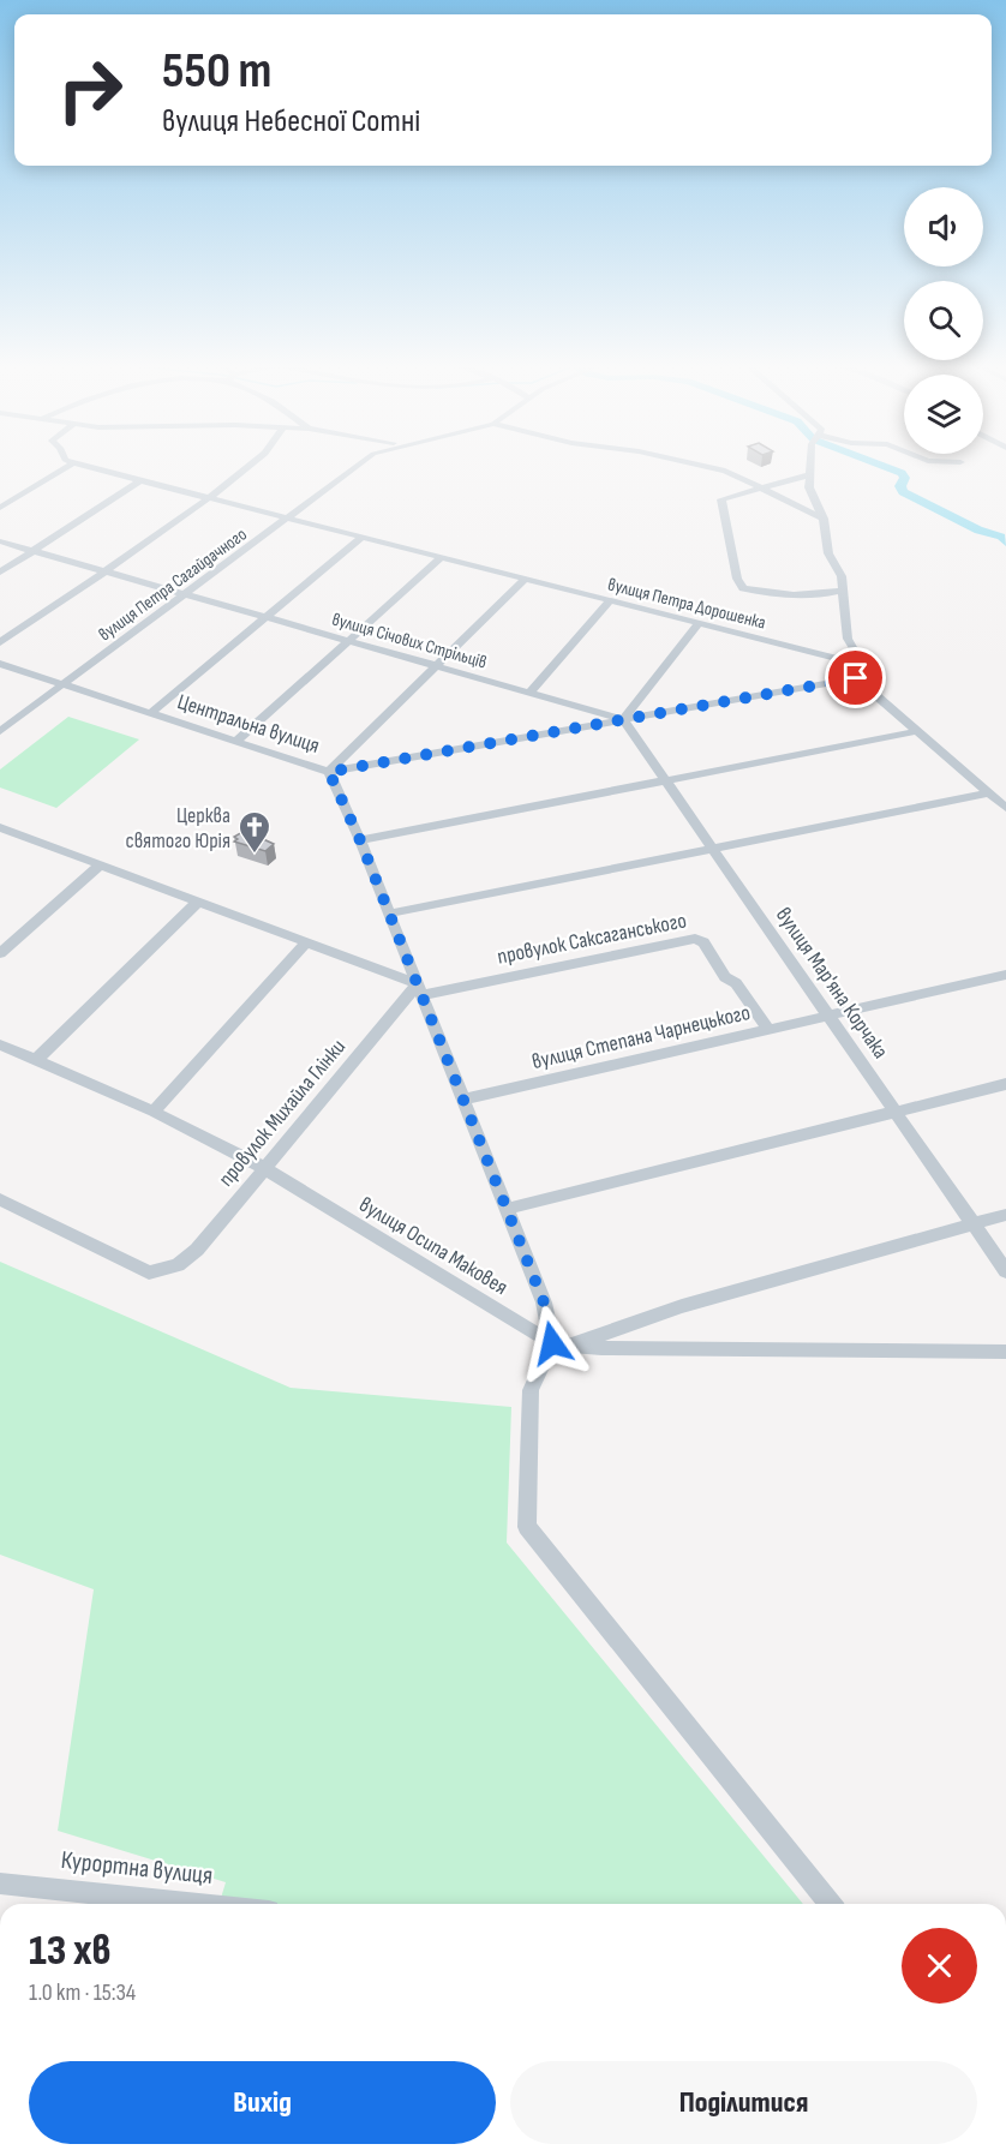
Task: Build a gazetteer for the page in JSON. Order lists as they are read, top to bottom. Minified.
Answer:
{"streets":{"street":["вулиця Петра Сагайдачного","вулиця Петра Дорошенка","вулиця Січових Стрільців","Центральна вулиця","провулок Саксаганського","вулиця Мар'яна Корчака","вулиця Степана Чарнецького","провулок Михайла Глінки","вулиця Осипа Маковея","Курортна вулиця"]},"crossings":[["вулиця Петра Сагайдачного","вулиця Петра Дорошенка"],["вулиця Петра Сагайдачного","вулиця Січових Стрільців"],["вулиця Петра Сагайдачного","Центральна вулиця"],["вулиця Січових Стрільців","вулиця Мар'яна Корчака"],["Центральна вулиця","провулок Саксаганського"],["Центральна вулиця","вулиця Степана Чарнецького"],["Центральна вулиця","провулок Михайла Глінки"],["Центральна вулиця","вулиця Осипа Маковея"],["провулок Саксаганського","вулиця Степана Чарнецького"],["провулок Саксаганського","провулок Михайла Глінки"],["вулиця Мар'яна Корчака","вулиця Степана Чарнецького"],["провулок Михайла Глінки","вулиця Осипа Маковея"]],"places":{"church":["Церква святого Юрія"]},"page":{"turn":["550 m","вулиця Небесної Сотні"],"heading":["13 хв","1.0 km · 15:34"],"buttons":["Вихід","Поділитися"]}}
